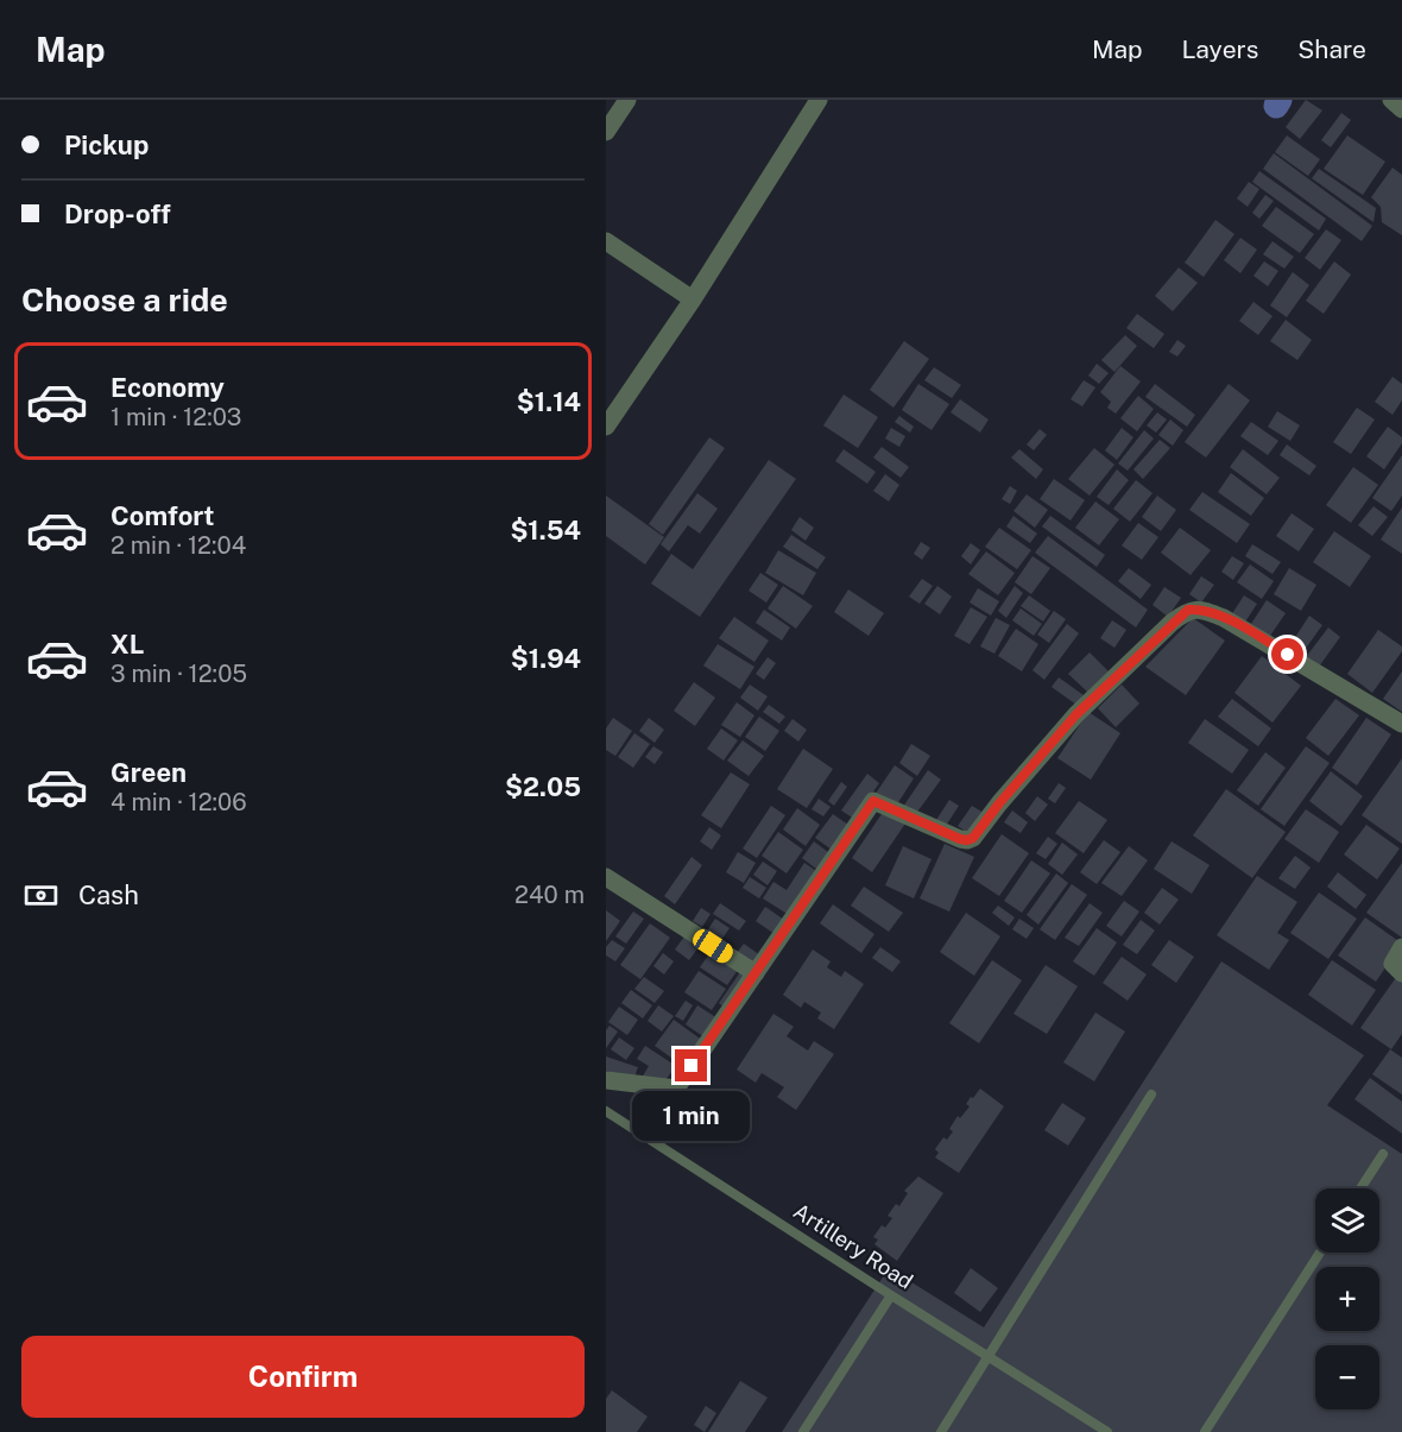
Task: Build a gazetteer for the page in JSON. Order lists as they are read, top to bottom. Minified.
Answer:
{"streets":{"lane":["Artillery Road"]},"page":{"header":"Map","nav":["Map","Layers","Share"],"banner":["Pickup","Drop-off"],"heading":"Choose a ride","list":[{"name":"Economy","note":"1 min · 12:03","value":"$1.14"},{"name":"Comfort","note":"2 min · 12:04","value":"$1.54"},{"name":"XL","note":"3 min · 12:05","value":"$1.94"},{"name":"Green","note":"4 min · 12:06","value":"$2.05"}],"pay":["Cash","240 m"],"bubble":"1 min","map_buttons":["+","−"],"buttons":"Confirm"}}
